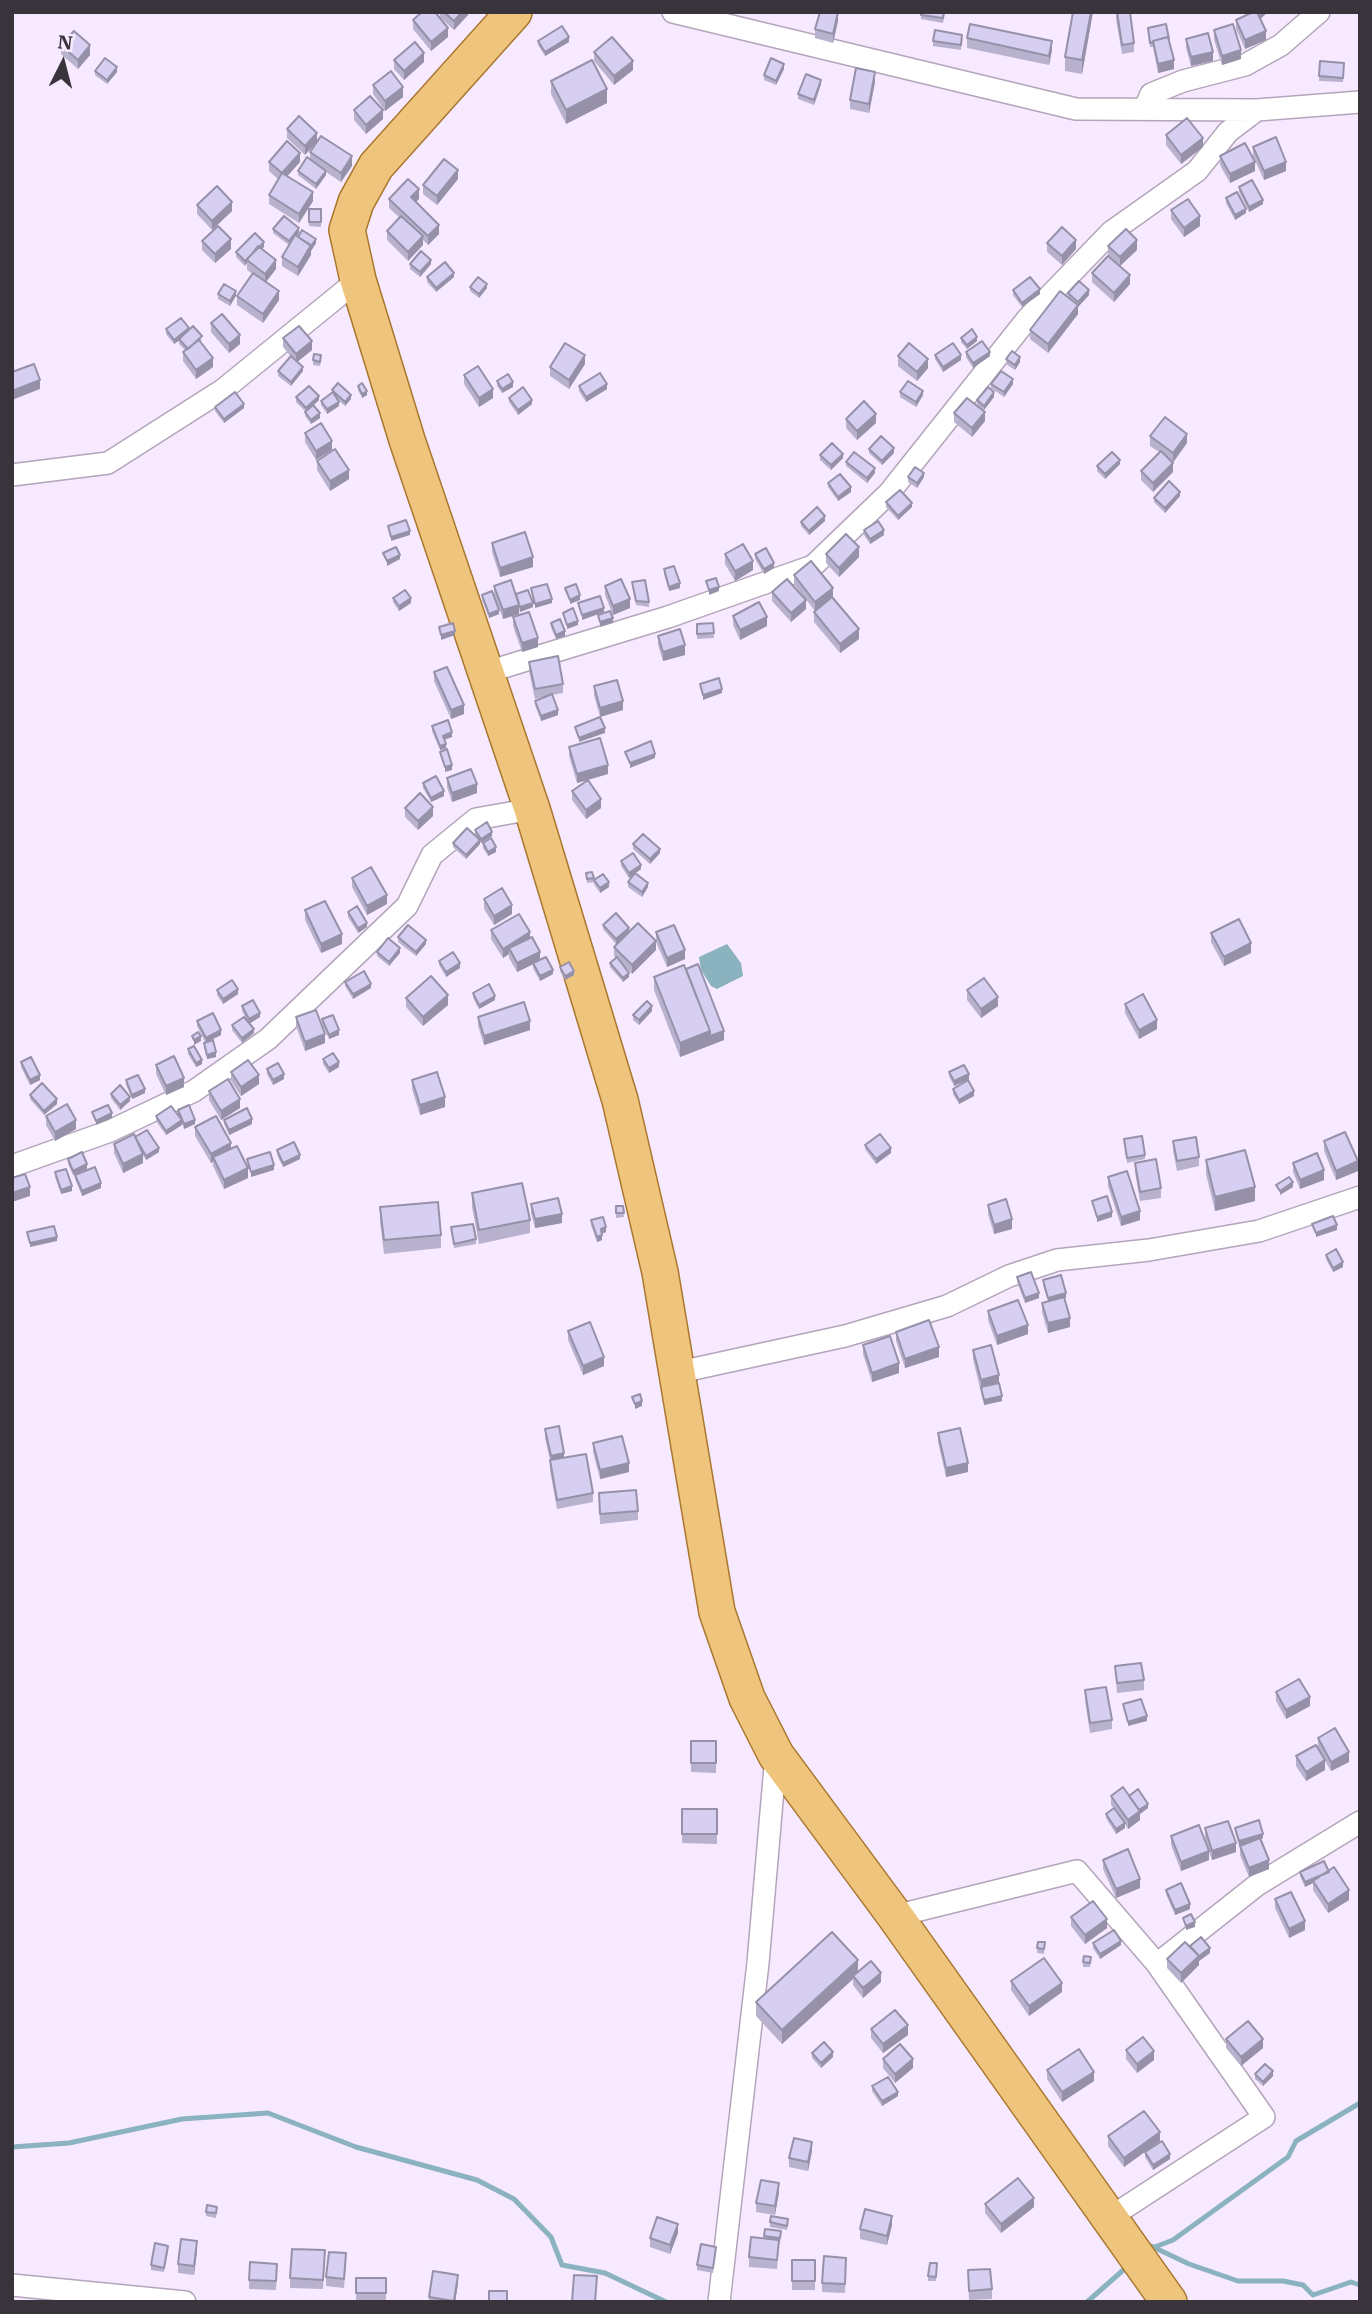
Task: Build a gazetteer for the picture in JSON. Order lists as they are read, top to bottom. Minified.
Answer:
{"north":"top"}
